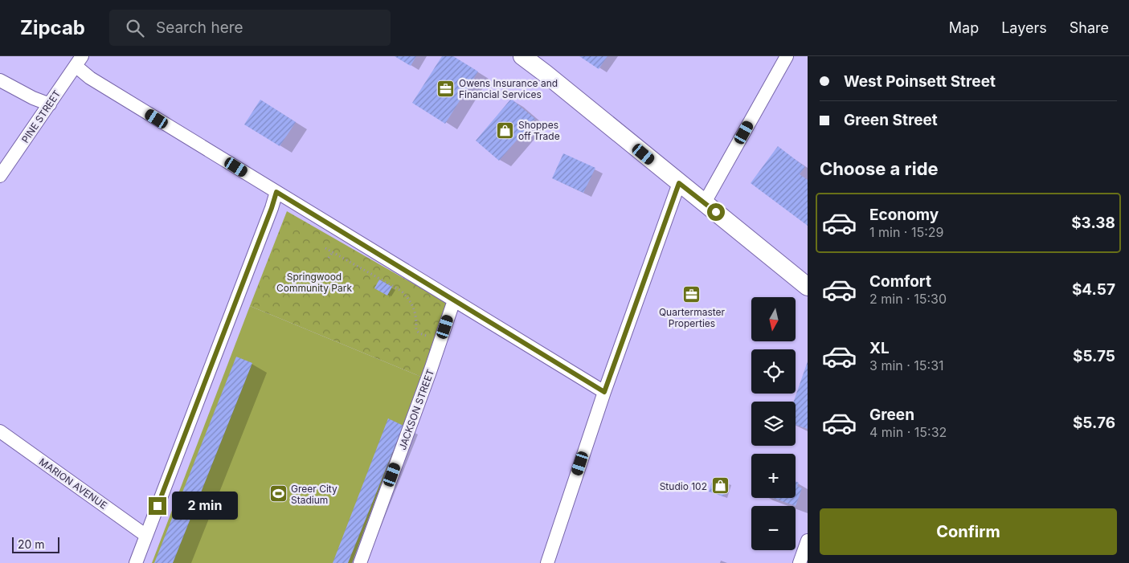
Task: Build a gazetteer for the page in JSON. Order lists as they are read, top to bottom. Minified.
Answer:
{"streets":{"street":["PINE STREET","JACKSON STREET","MARION AVENUE"]},"parks":["Springwood Community Park"],"places":{"office":["Owens Insurance and Financial Services","Quartermaster Properties"],"shop":["Shoppes off Trade","Studio 102"],"sports":["Greer City Stadium"]},"scale_bar":"20 m","north":"bottom","page":{"header":"Zipcab","search":"Search here","nav":["Map","Layers","Share"],"banner":["West Poinsett Street","Green Street"],"heading":"Choose a ride","list":[{"name":"Economy","note":"1 min · 15:29","value":"$3.38"},{"name":"Comfort","note":"2 min · 15:30","value":"$4.57"},{"name":"XL","note":"3 min · 15:31","value":"$5.75"},{"name":"Green","note":"4 min · 15:32","value":"$5.76"}],"map_buttons":["+","−"],"bubble":"2 min","buttons":"Confirm","scale":"20 m"}}
